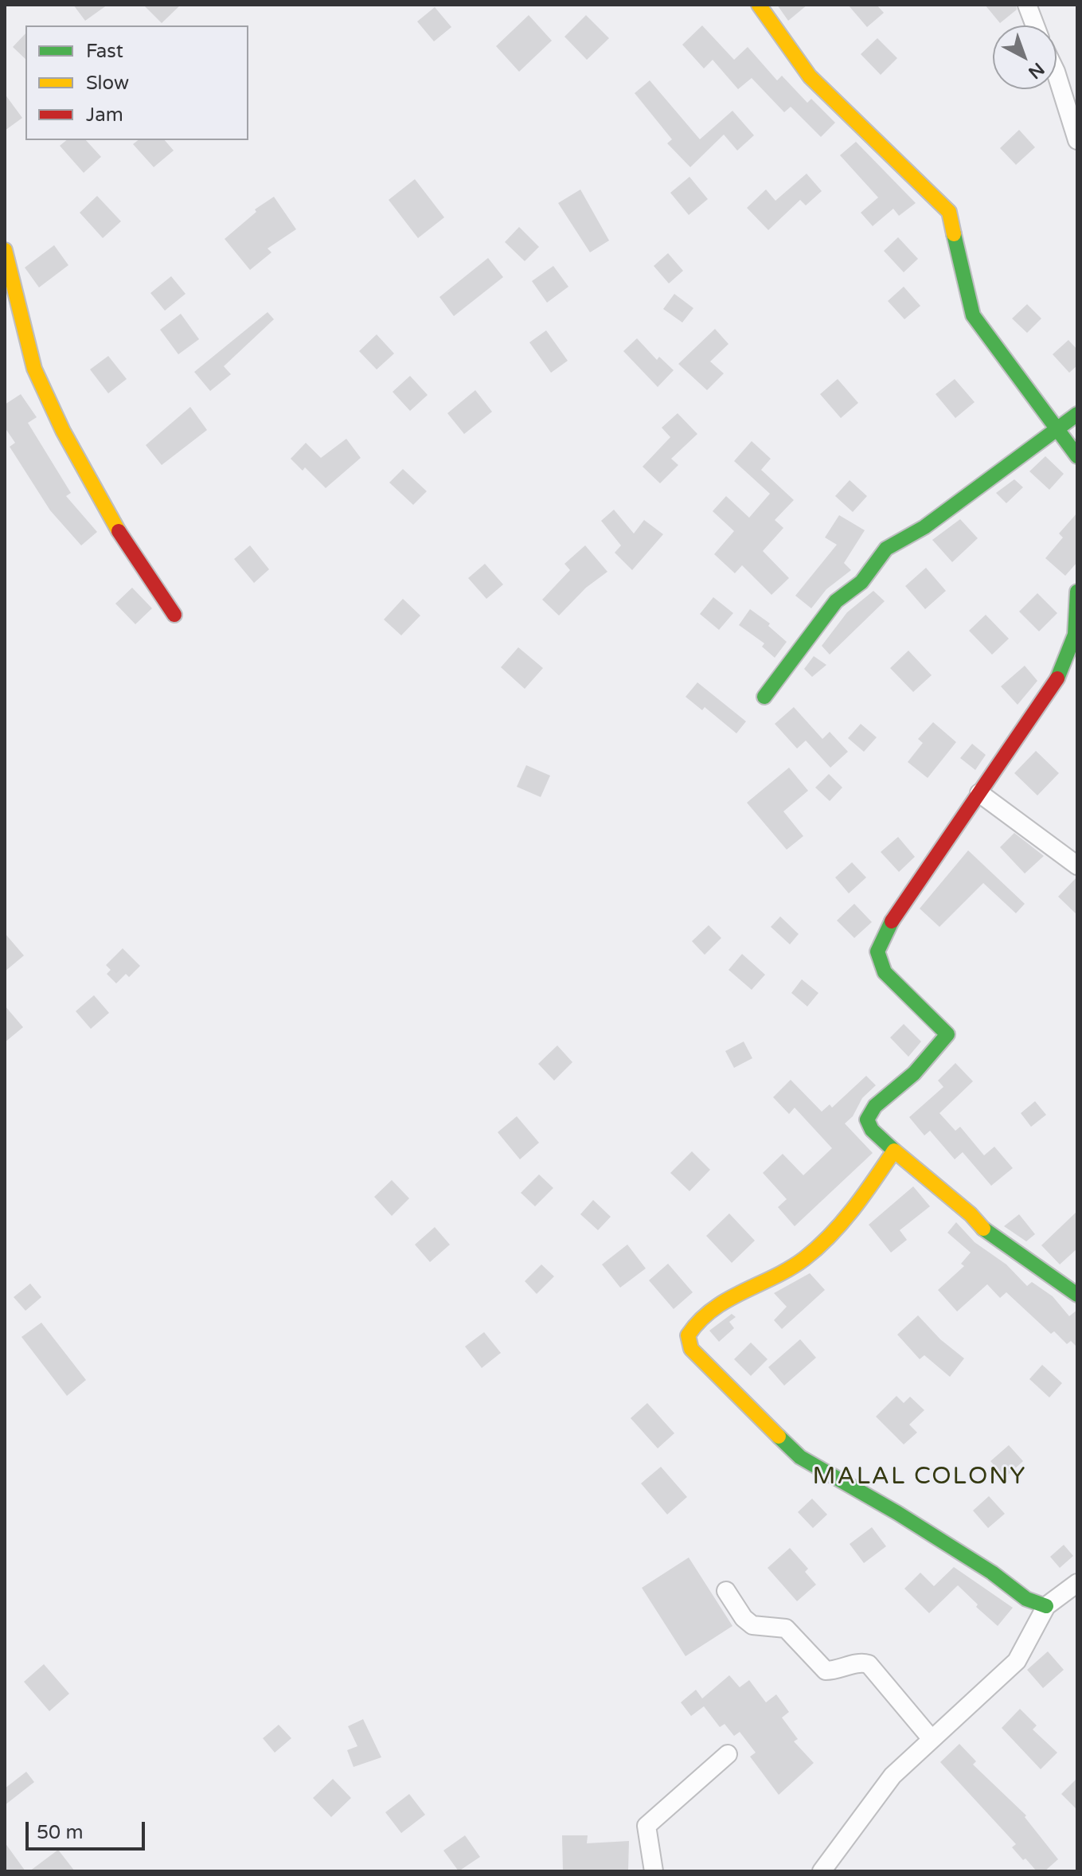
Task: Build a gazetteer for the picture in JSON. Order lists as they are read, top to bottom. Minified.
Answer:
{"districts":["MALAL COLONY"],"legend":["Fast","Slow","Jam"],"scale_bar":"50 m","north":"bottom right"}
